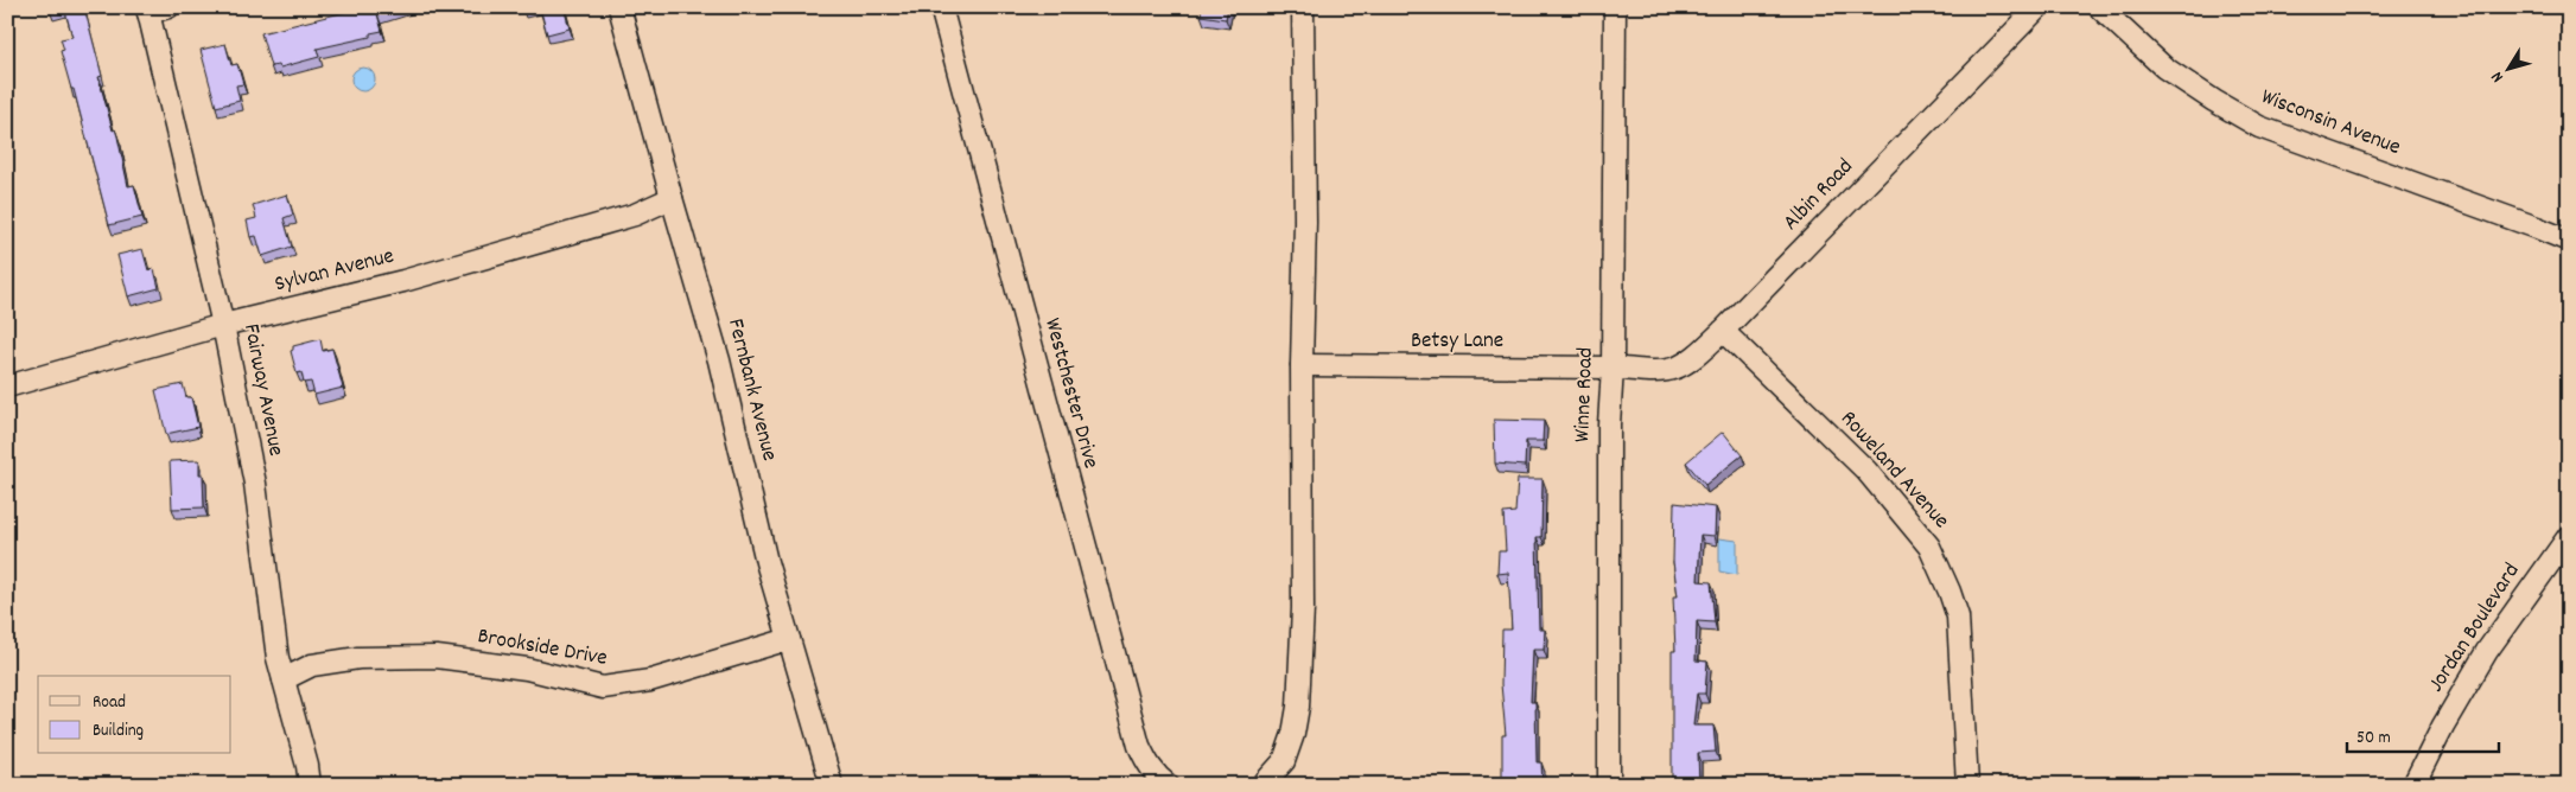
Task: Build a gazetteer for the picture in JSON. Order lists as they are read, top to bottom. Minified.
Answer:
{"streets":{"street":["Wisconsin Avenue","Albin Road","Sylvan Avenue","Betsy Lane","Fairway Avenue","Fernbank Avenue","Westchester Drive","Winne Road","Roweland Avenue","Jordan Boulevard","Brookside Drive"]},"crossings":[["Albin Road","Betsy Lane"],["Albin Road","Winne Road"],["Albin Road","Roweland Avenue"],["Sylvan Avenue","Fairway Avenue"],["Sylvan Avenue","Fernbank Avenue"],["Betsy Lane","Winne Road"],["Fairway Avenue","Brookside Drive"],["Fernbank Avenue","Brookside Drive"]],"legend":["Road","Building"],"scale_bar":"50 m","north":"bottom left"}
